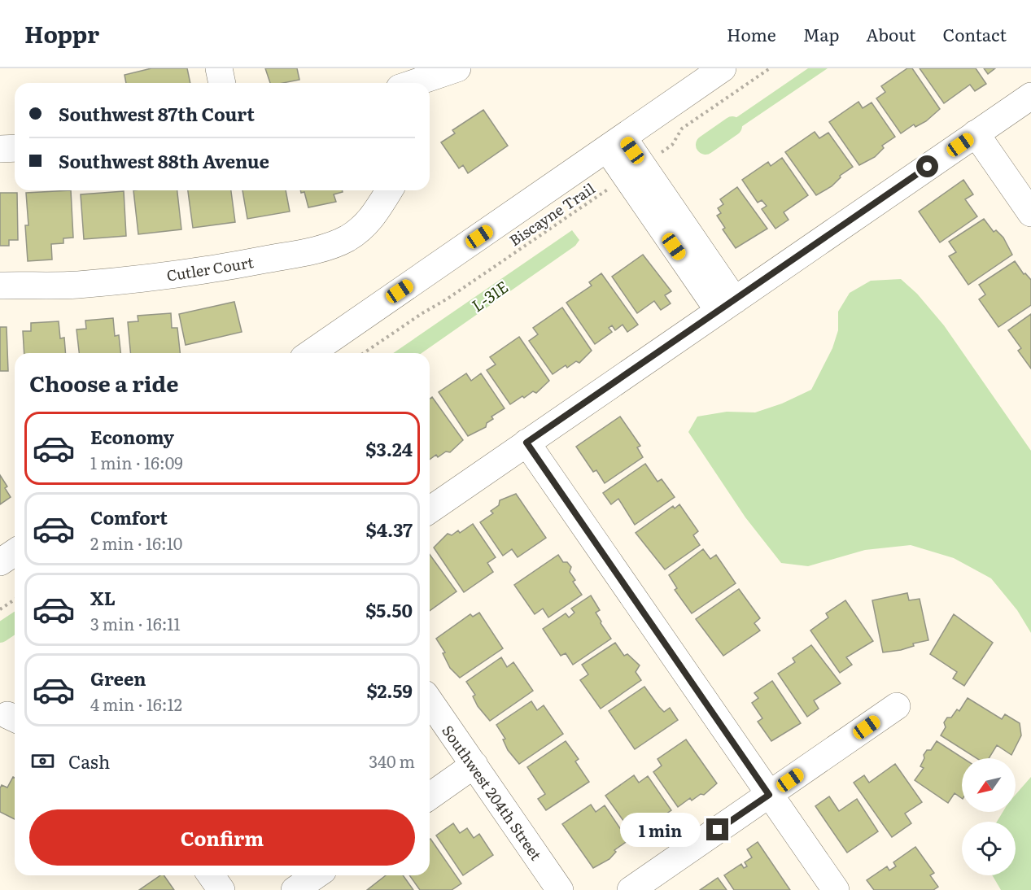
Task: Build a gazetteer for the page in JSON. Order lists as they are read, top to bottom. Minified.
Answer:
{"streets":{"street":["Cutler Court","Southwest 204th Street"],"path":["Biscayne Trail"]},"water":["L-31E"],"north":"bottom left","page":{"header":"Hoppr","nav":["Home","Map","About","Contact"],"banner":["Southwest 87th Court","Southwest 88th Avenue"],"heading":"Choose a ride","list":[{"name":"Economy","note":"1 min · 16:09","value":"$3.24"},{"name":"Comfort","note":"2 min · 16:10","value":"$4.37"},{"name":"XL","note":"3 min · 16:11","value":"$5.50"},{"name":"Green","note":"4 min · 16:12","value":"$2.59"}],"pay":["Cash","340 m"],"buttons":"Confirm","bubble":"1 min"}}
